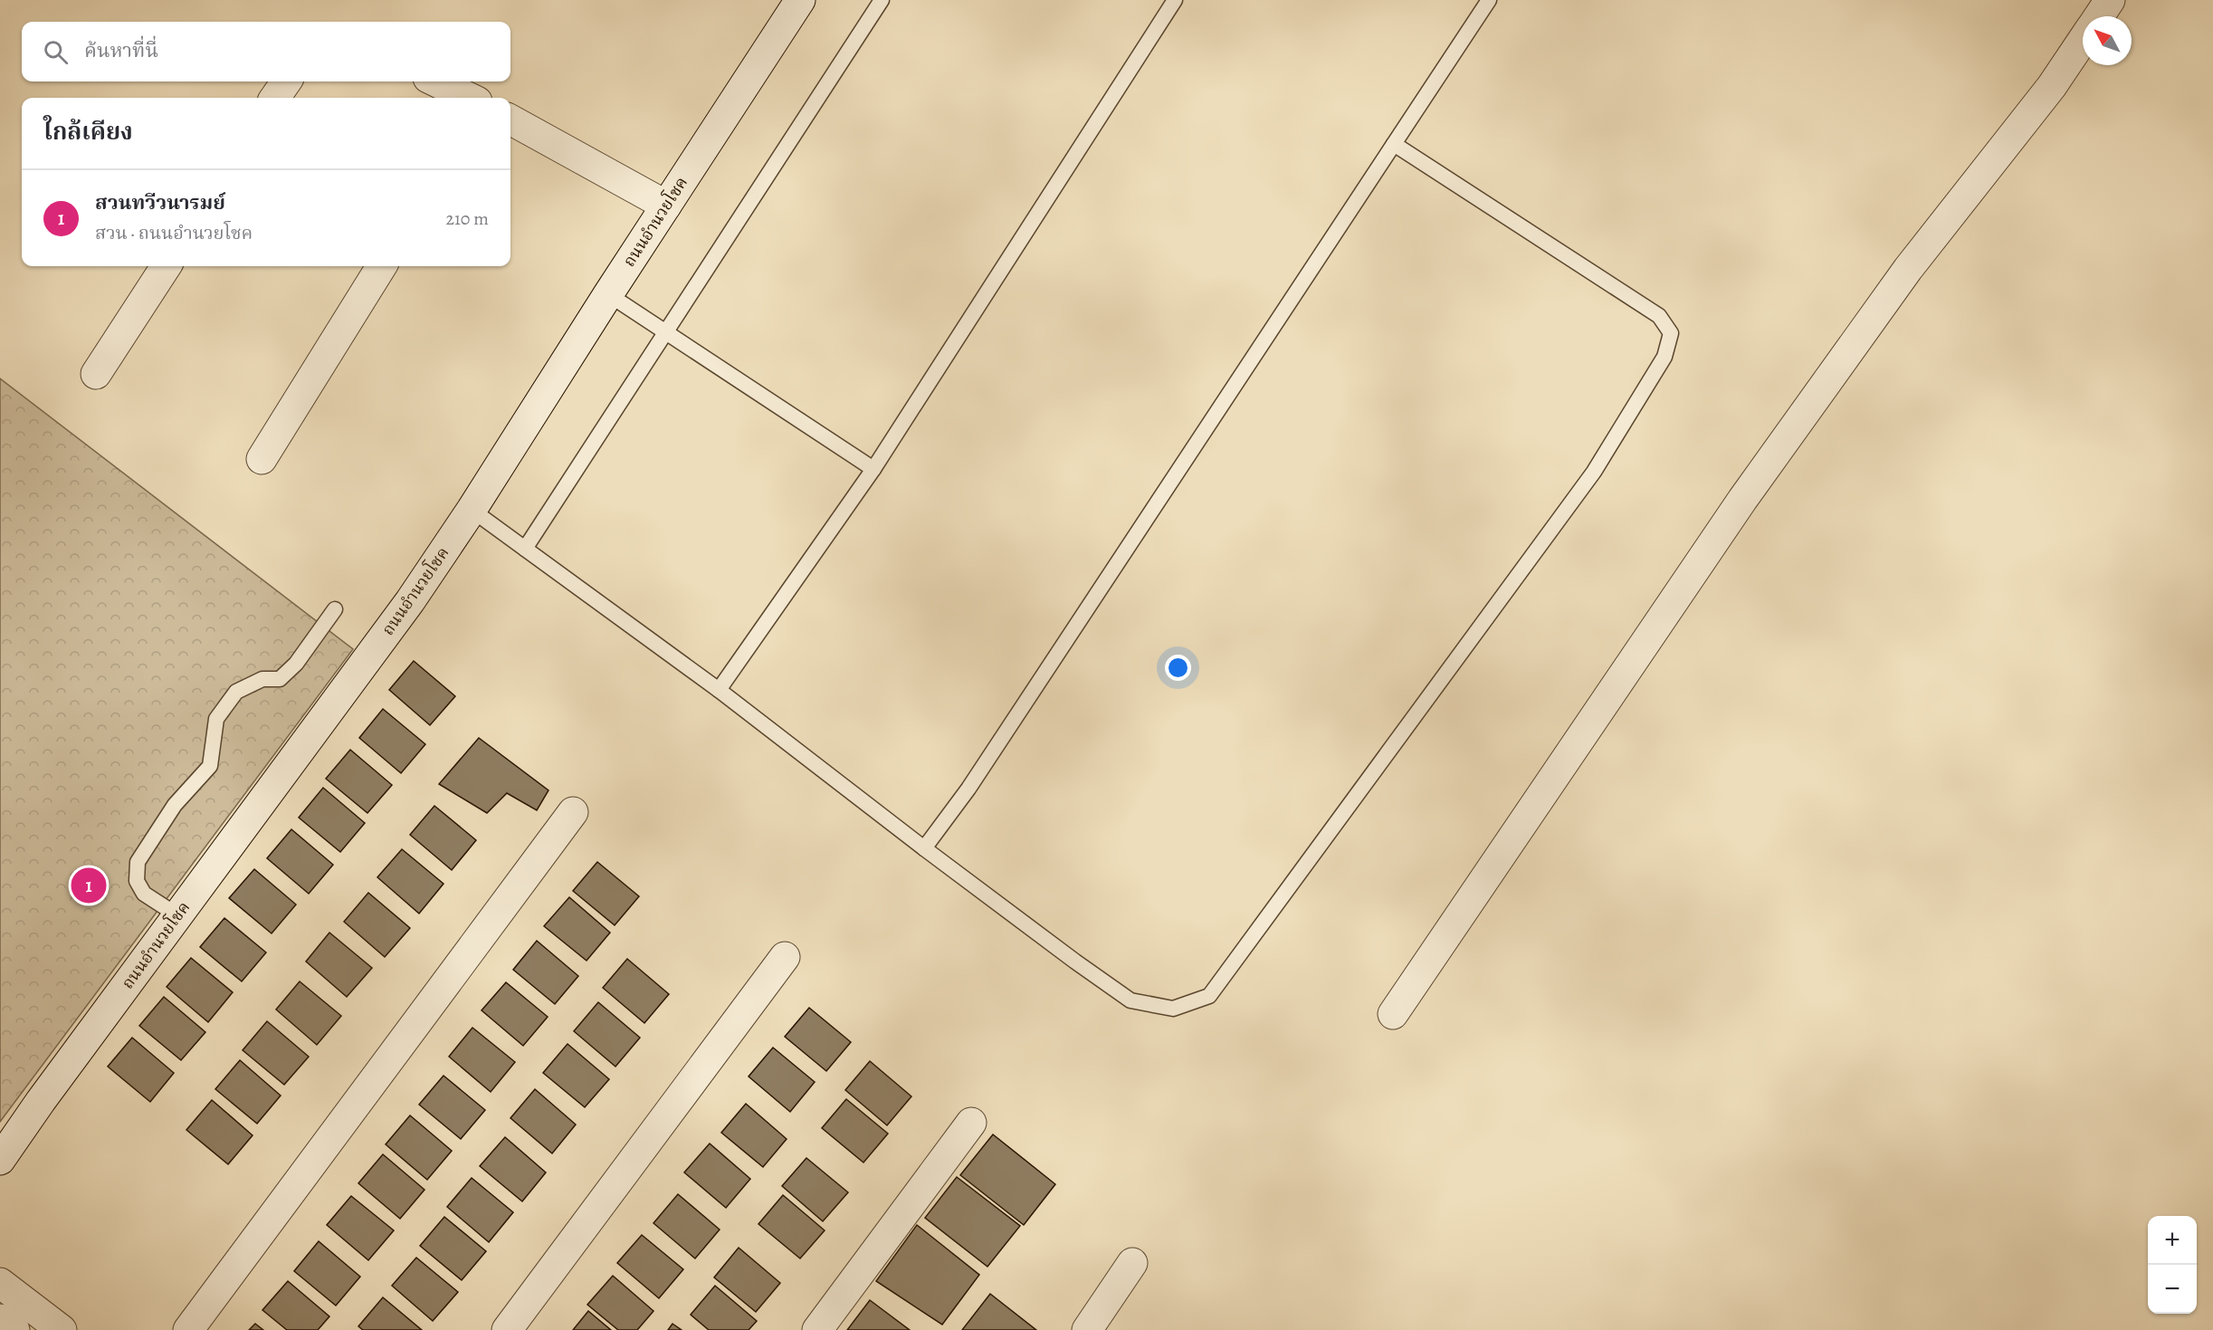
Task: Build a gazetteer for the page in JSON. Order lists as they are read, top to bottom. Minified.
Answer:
{"streets":{"street":["ถนนอำนวยโชค"]},"north":"top left","page":{"search":"ค้นหาที่นี่","heading":"ใกล้เคียง","list":[{"mark":"1","name":"สวนทวีวนารมย์","note":"สวน · ถนนอำนวยโชค","value":"210 m"}],"pins":"1","map_buttons":["+","−"]}}
